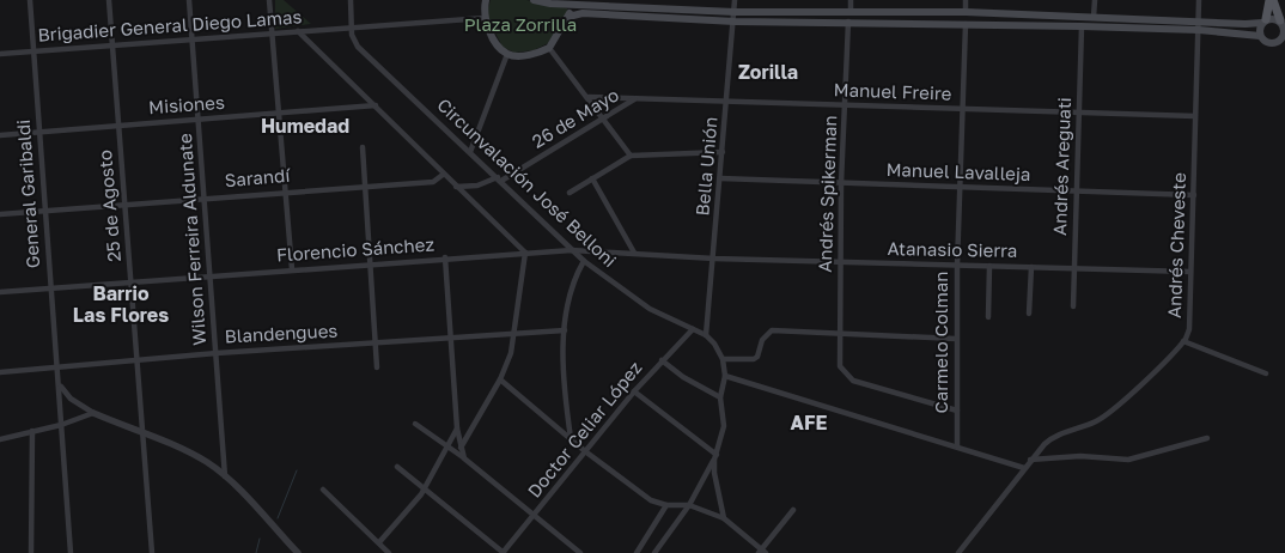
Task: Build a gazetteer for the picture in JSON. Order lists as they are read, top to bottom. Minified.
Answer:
{"streets":{"street":["Brigadier General Diego Lamas","Manuel Freire","Misiones","26 de Mayo","Bella Unión","Andrés Areguati","Manuel Lavalleja","Sarandí","Circunvalación José Belloni","General Garibaldi","Andrés Spikerman","25 de Agosto","Wilson Ferreira Aldunate","Andrés Cheveste","Florencio Sánchez","Atanasio Sierra","Blandengues","Carmelo Colman","Doctor Celiar López"]},"crossings":[["Brigadier General Diego Lamas","Circunvalación José Belloni"],["Brigadier General Diego Lamas","General Garibaldi"],["Brigadier General Diego Lamas","25 de Agosto"],["Brigadier General Diego Lamas","Wilson Ferreira Aldunate"],["Manuel Freire","26 de Mayo"],["Manuel Freire","Bella Unión"],["Manuel Freire","Andrés Areguati"],["Manuel Freire","Andrés Spikerman"],["Manuel Freire","Andrés Cheveste"],["Manuel Freire","Carmelo Colman"],["Misiones","General Garibaldi"],["Misiones","25 de Agosto"],["Misiones","Wilson Ferreira Aldunate"],["26 de Mayo","Circunvalación José Belloni"],["Bella Unión","Manuel Lavalleja"],["Bella Unión","Circunvalación José Belloni"],["Bella Unión","Florencio Sánchez"],["Bella Unión","Atanasio Sierra"],["Andrés Areguati","Manuel Lavalleja"],["Andrés Areguati","Atanasio Sierra"],["Manuel Lavalleja","Andrés Spikerman"],["Manuel Lavalleja","Andrés Cheveste"],["Manuel Lavalleja","Carmelo Colman"],["Sarandí","General Garibaldi"],["Sarandí","25 de Agosto"],["Sarandí","Wilson Ferreira Aldunate"],["Circunvalación José Belloni","Florencio Sánchez"],["Circunvalación José Belloni","Doctor Celiar López"],["General Garibaldi","Florencio Sánchez"],["General Garibaldi","Blandengues"],["Andrés Spikerman","Atanasio Sierra"],["Andrés Spikerman","Carmelo Colman"],["25 de Agosto","Florencio Sánchez"],["25 de Agosto","Blandengues"],["Wilson Ferreira Aldunate","Florencio Sánchez"],["Wilson Ferreira Aldunate","Blandengues"],["Andrés Cheveste","Atanasio Sierra"],["Florencio Sánchez","Atanasio Sierra"],["Atanasio Sierra","Carmelo Colman"]],"districts":["Zorilla","Humedad","Barrio Las Flores","AFE"],"parks":["Plaza Zorrilla"]}
